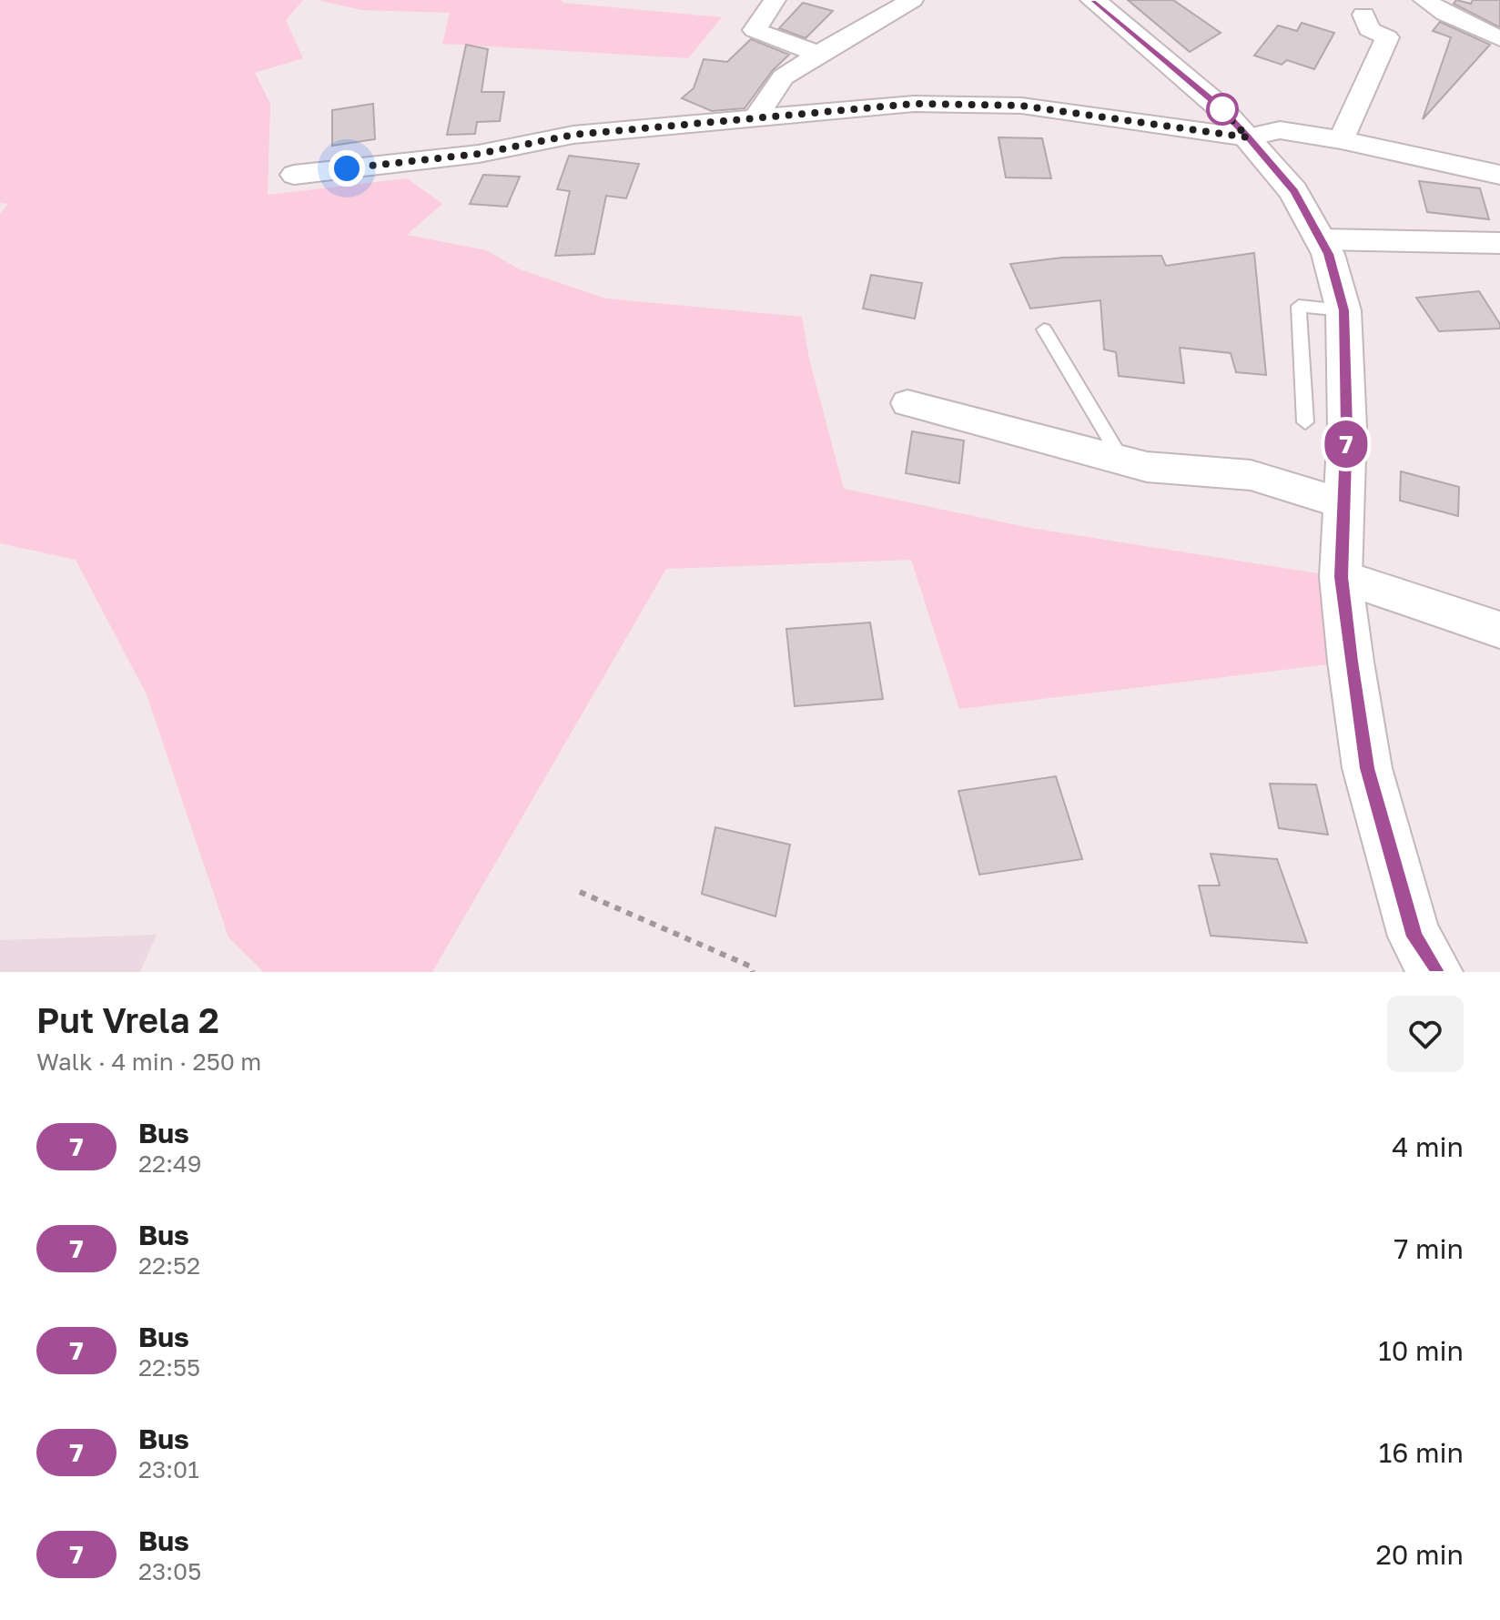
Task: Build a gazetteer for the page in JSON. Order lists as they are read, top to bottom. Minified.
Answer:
{"lines":["bus line 7"],"page":{"on_map":"7","heading":["Put Vrela 2","Walk · 4 min · 250 m"],"list":[{"mark":"7","name":"Bus","note":"22:49","value":"4 min"},{"mark":"7","name":"Bus","note":"22:52","value":"7 min"},{"mark":"7","name":"Bus","note":"22:55","value":"10 min"},{"mark":"7","name":"Bus","note":"23:01","value":"16 min"},{"mark":"7","name":"Bus","note":"23:05","value":"20 min"}]}}
